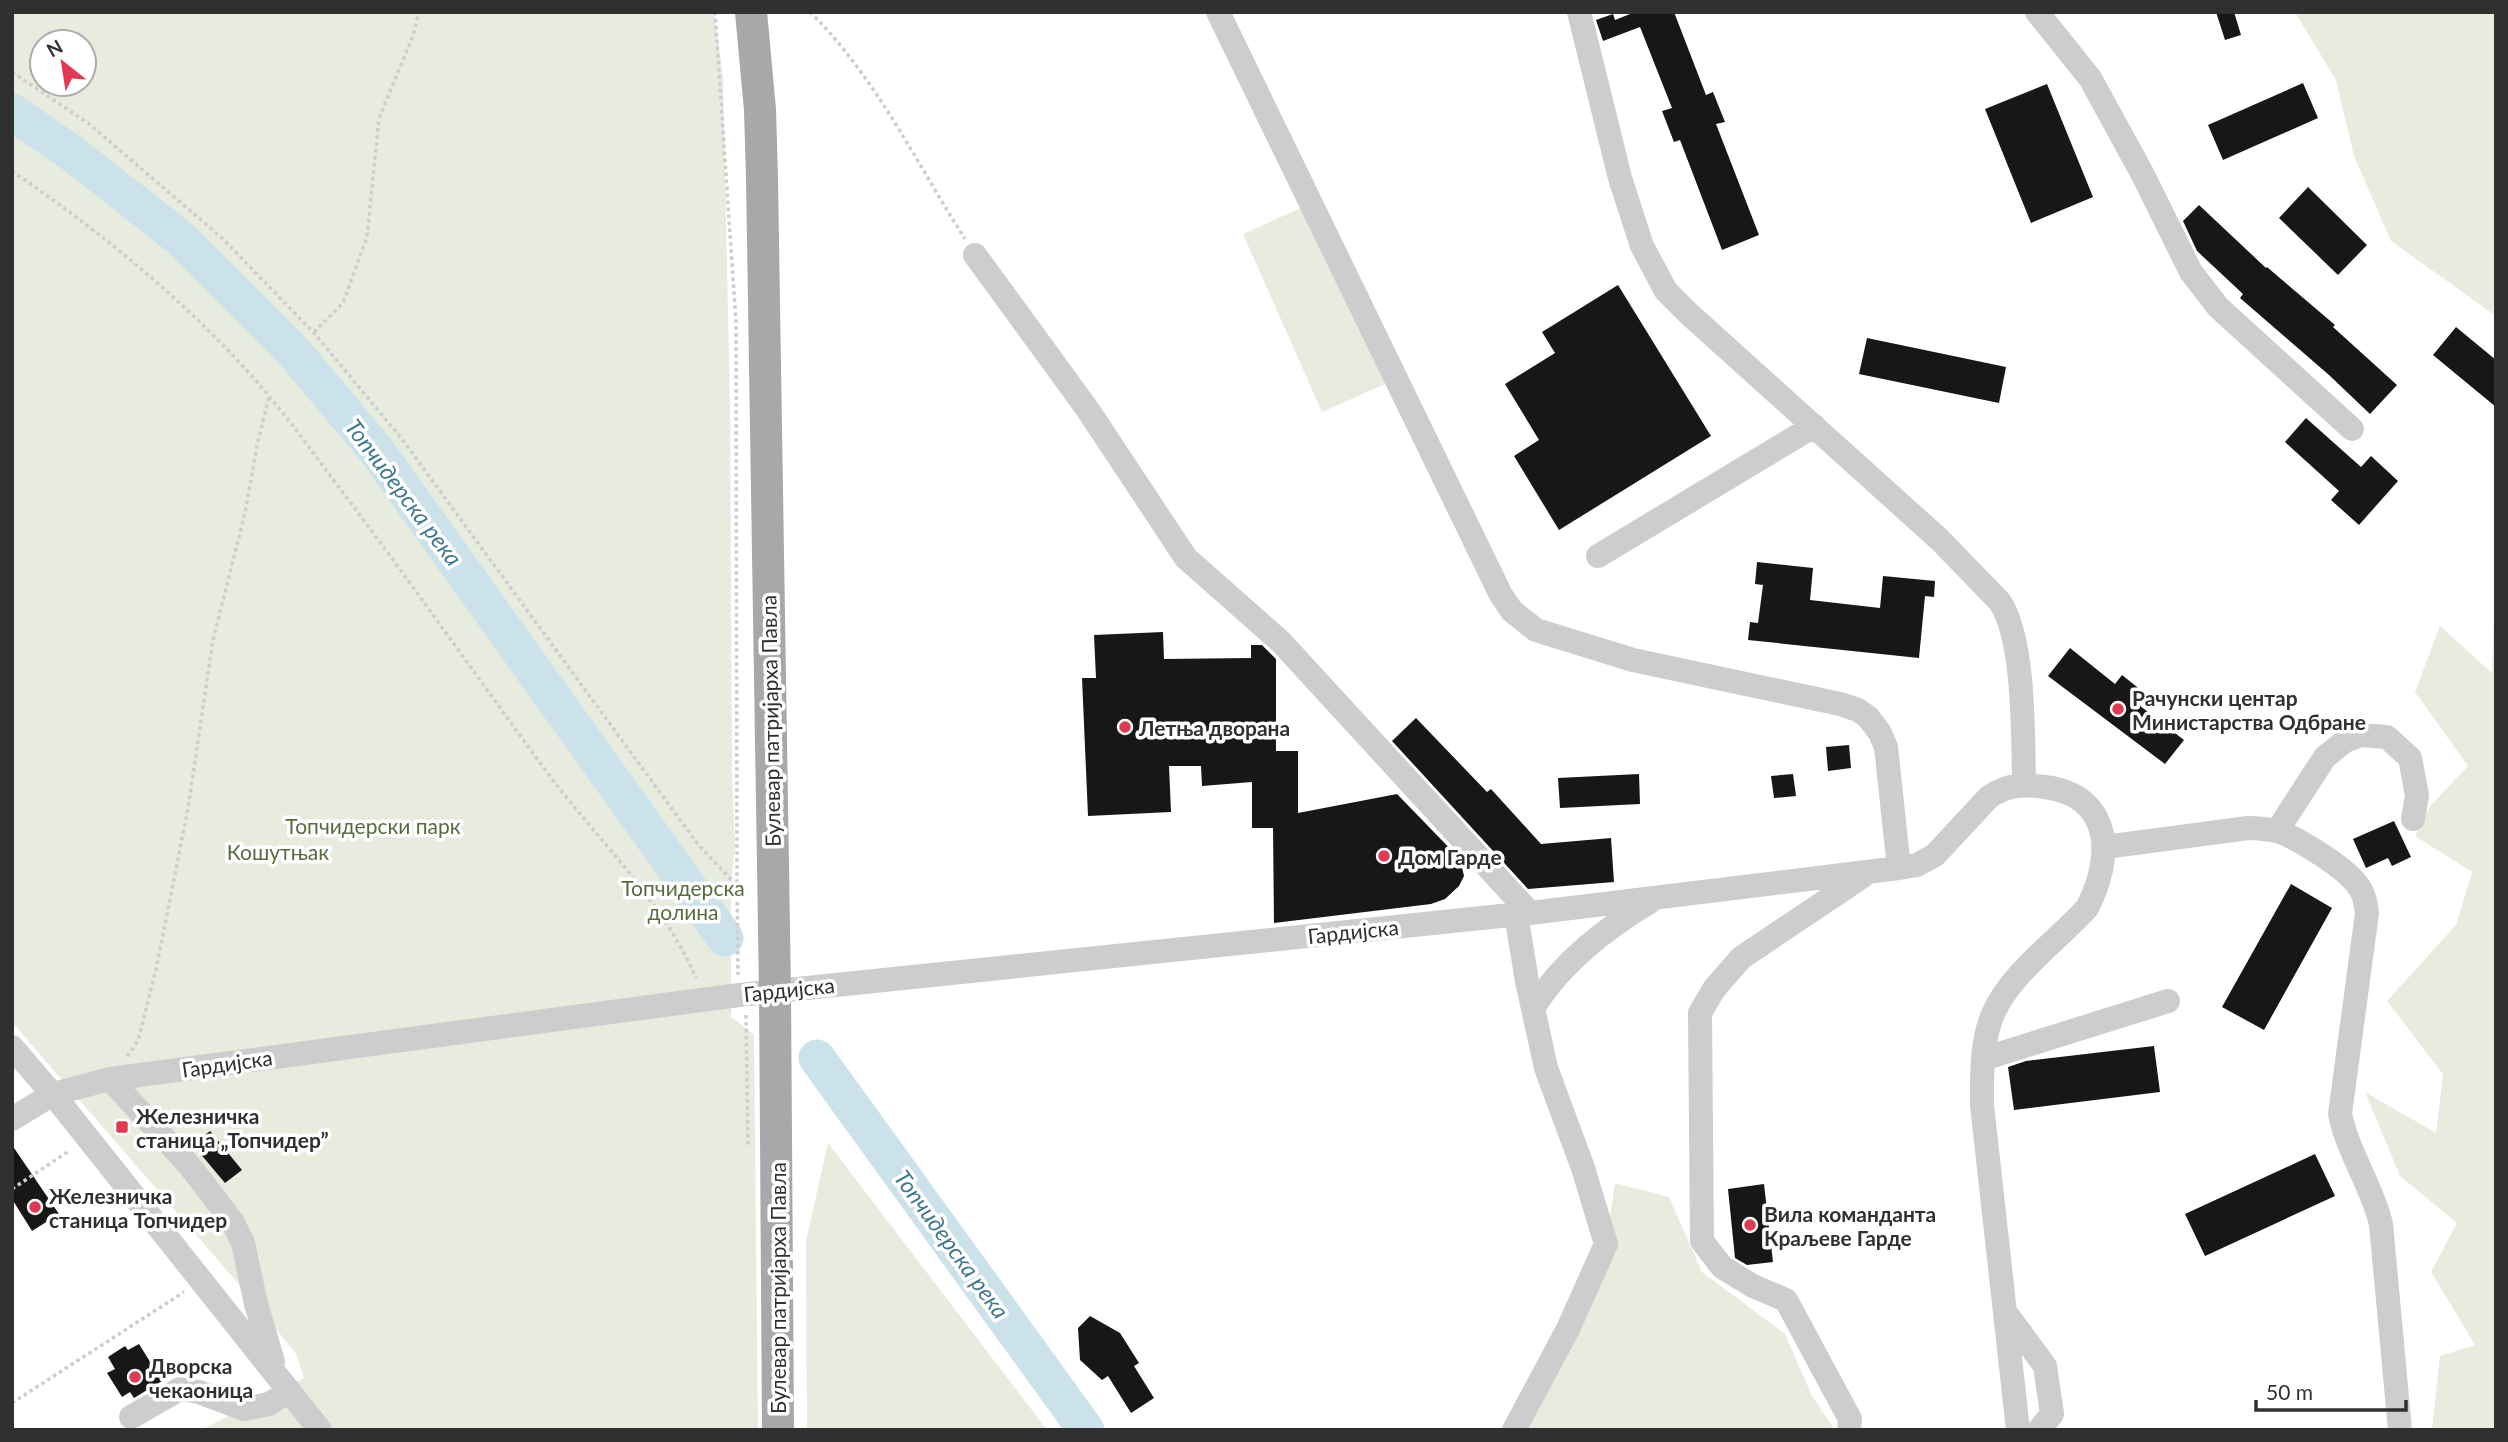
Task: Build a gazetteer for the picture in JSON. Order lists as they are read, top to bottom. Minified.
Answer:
{"streets":{"main road":["Булевар патријарха Павла"],"street":["Гардијска"]},"crossings":[["Булевар патријарха Павла","Гардијска"]],"water":["Топчидерска река"],"parks":["Топчидерски парк","Кошутњак","Топчидерска долина"],"places":{"other":["Рачунски центар Министарства Одбране","Летња дворана","Дом Гарде","Железничка станица Топчидер","Вила команданта Краљеве Гарде","Дворска чекаоница"],"transit":["Железничка станица „Топчидер”"]},"scale_bar":"50 m","north":"top left"}
